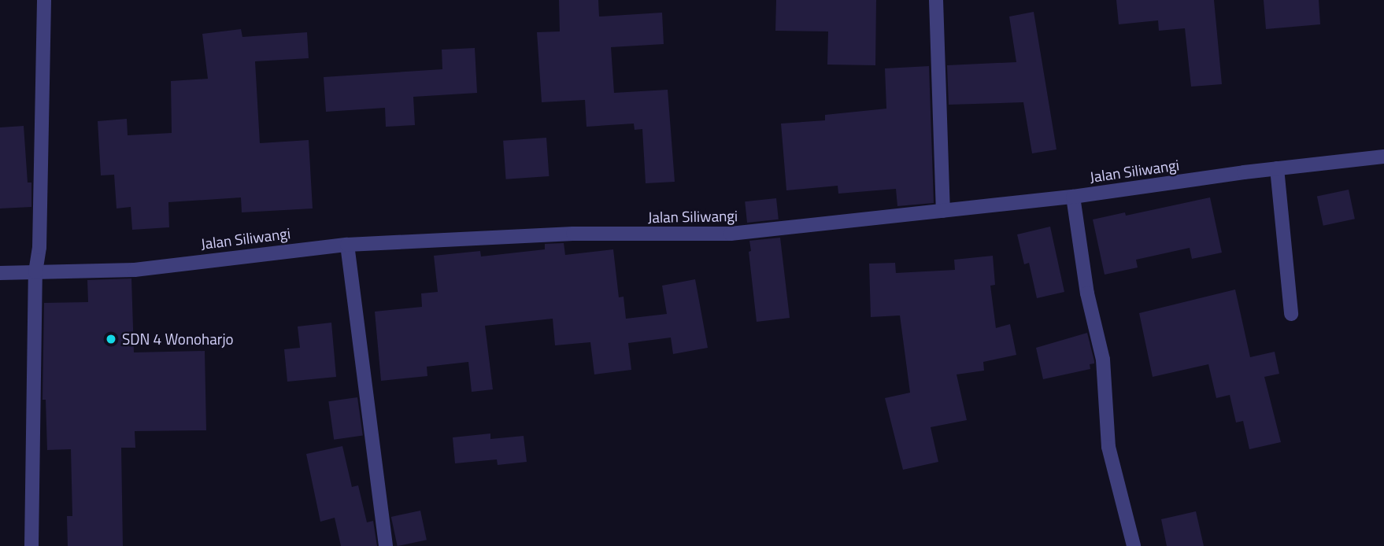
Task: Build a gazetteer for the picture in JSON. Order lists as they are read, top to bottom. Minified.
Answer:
{"streets":{"street":["Jalan Siliwangi"]},"places":["SDN 4 Wonoharjo"]}
